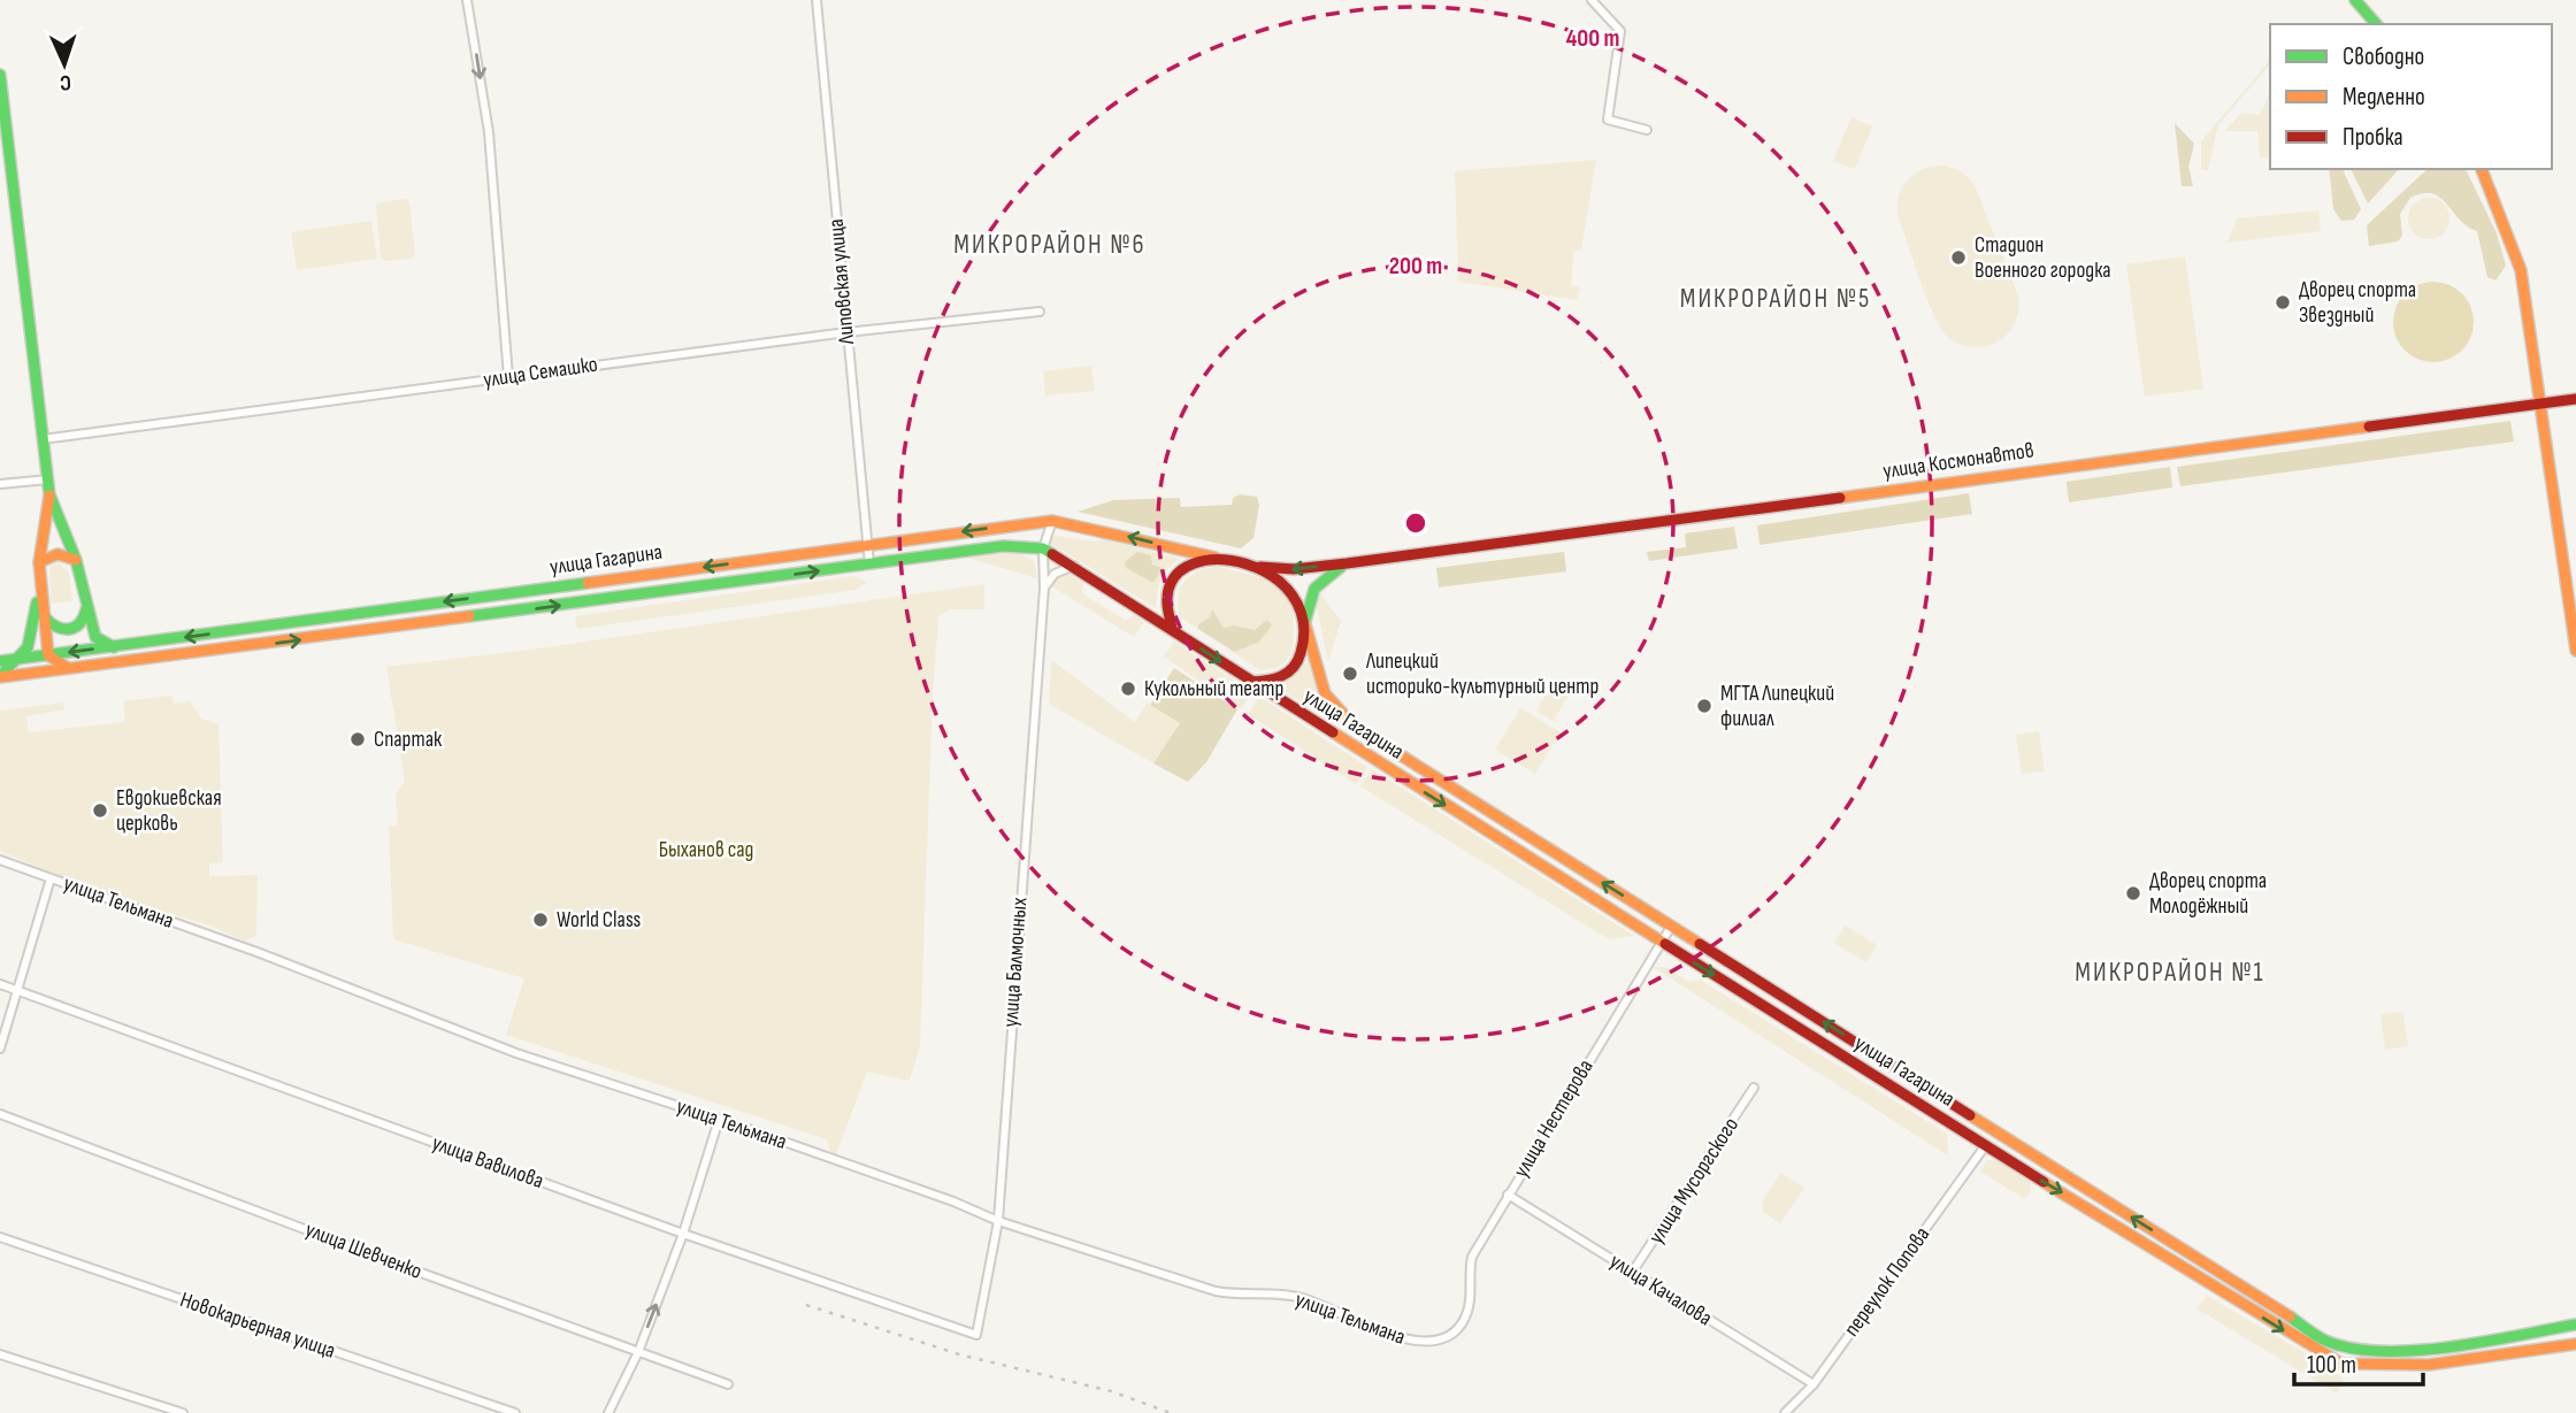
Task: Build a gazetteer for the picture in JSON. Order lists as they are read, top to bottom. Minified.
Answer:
{"streets":{"main road":["улица Космонавтов","улица Гагарина"],"street":["Липовская улица","улица Семашко","улица Тельмана","улица Балмочных","улица Нестерова","улица Вавилова","улица Мусоргского","улица Шевченко","переулок Попова","улица Качалова","Новокарьерная улица"]},"crossings":[["Липовская улица","улица Семашко"],["Липовская улица","улица Гагарина"],["улица Космонавтов","улица Гагарина"],["улица Гагарина","улица Балмочных"],["улица Гагарина","улица Нестерова"],["улица Гагарина","переулок Попова"],["улица Тельмана","улица Балмочных"],["улица Тельмана","улица Нестерова"],["улица Балмочных","улица Вавилова"],["улица Нестерова","улица Качалова"],["улица Мусоргского","улица Качалова"],["переулок Попова","улица Качалова"]],"districts":["МИКРОРАЙОН №6","МИКРОРАЙОН №5","МИКРОРАЙОН №1"],"parks":["Быханов сад"],"places":["Стадион Военного городка","Дворец спорта Звездный","Липецкий историко-культурный центр","Кукольный театр","МГТА Липецкий филиал","Спартак","Евдокиевская церковь","Дворец спорта Молодёжный","World Class"],"legend":["Свободно","Медленно","Пробка"],"scale_bar":"100 m","north":"bottom","rings":["400 m","200 m"]}
